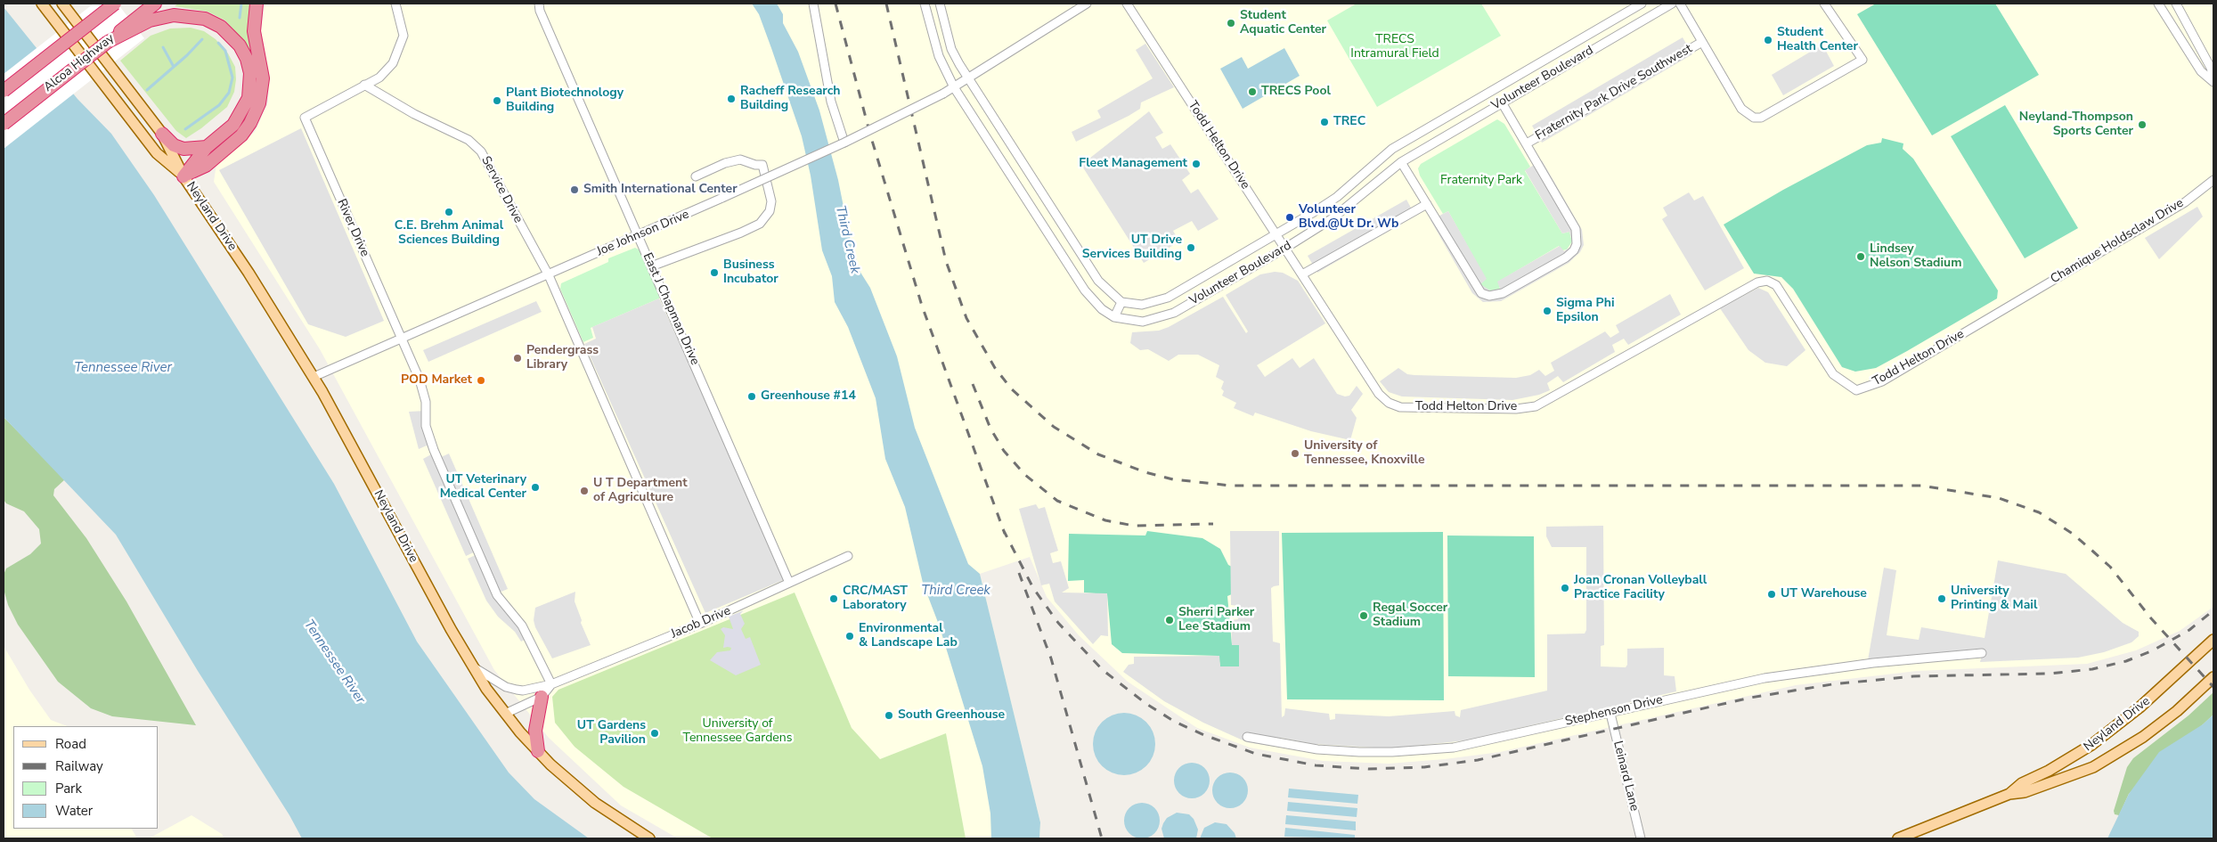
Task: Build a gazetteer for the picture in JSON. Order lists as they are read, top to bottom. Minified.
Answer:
{"streets":{"highway":["Alcoa Highway"],"main road":["Neyland Drive"],"street":["Volunteer Boulevard","Fraternity Park Drive Southwest","Todd Helton Drive","Service Drive","River Drive","Joe Johnson Drive","Chamique Holdsclaw Drive","East J Chapman Drive","Jacob Drive","Stephenson Drive","Leinard Lane"]},"crossings":[["Volunteer Boulevard","Fraternity Park Drive Southwest"],["Volunteer Boulevard","Todd Helton Drive"],["Volunteer Boulevard","Joe Johnson Drive"],["Todd Helton Drive","Chamique Holdsclaw Drive"],["Service Drive","River Drive"],["Service Drive","Joe Johnson Drive"],["Service Drive","Jacob Drive"],["Neyland Drive","Joe Johnson Drive"],["Neyland Drive","Jacob Drive"],["River Drive","Joe Johnson Drive"],["River Drive","Jacob Drive"],["Joe Johnson Drive","East J Chapman Drive"],["East J Chapman Drive","Jacob Drive"],["Stephenson Drive","Leinard Lane"]],"water":["Third Creek","Tennessee River"],"parks":["TRECS Intramural Field","Fraternity Park","University of Tennessee Gardens"],"places":["Student Aquatic Center","Student Health Center","TRECS Pool","Racheff Research Building","Plant Biotechnology Building","TREC","Neyland-Thompson Sports Center","Fleet Management","Smith International Center","C.E. Brehm Animal Sciences Building","Volunteer Blvd.@Ut Dr. Wb","UT Drive Services Building","Lindsey Nelson Stadium","Business Incubator","Sigma Phi Epsilon","Pendergrass Library","POD Market","Greenhouse #14","University of Tennessee, Knoxville","UT Veterinary Medical Center","U T Department of Agriculture","Joan Cronan Volleyball Practice Facility","UT Warehouse","CRC/MAST Laboratory","University Printing & Mail","Regal Soccer Stadium","Sherri Parker Lee Stadium","Environmental & Landscape Lab","South Greenhouse","UT Gardens Pavilion"],"legend":["Road","Railway","Park","Water"]}
